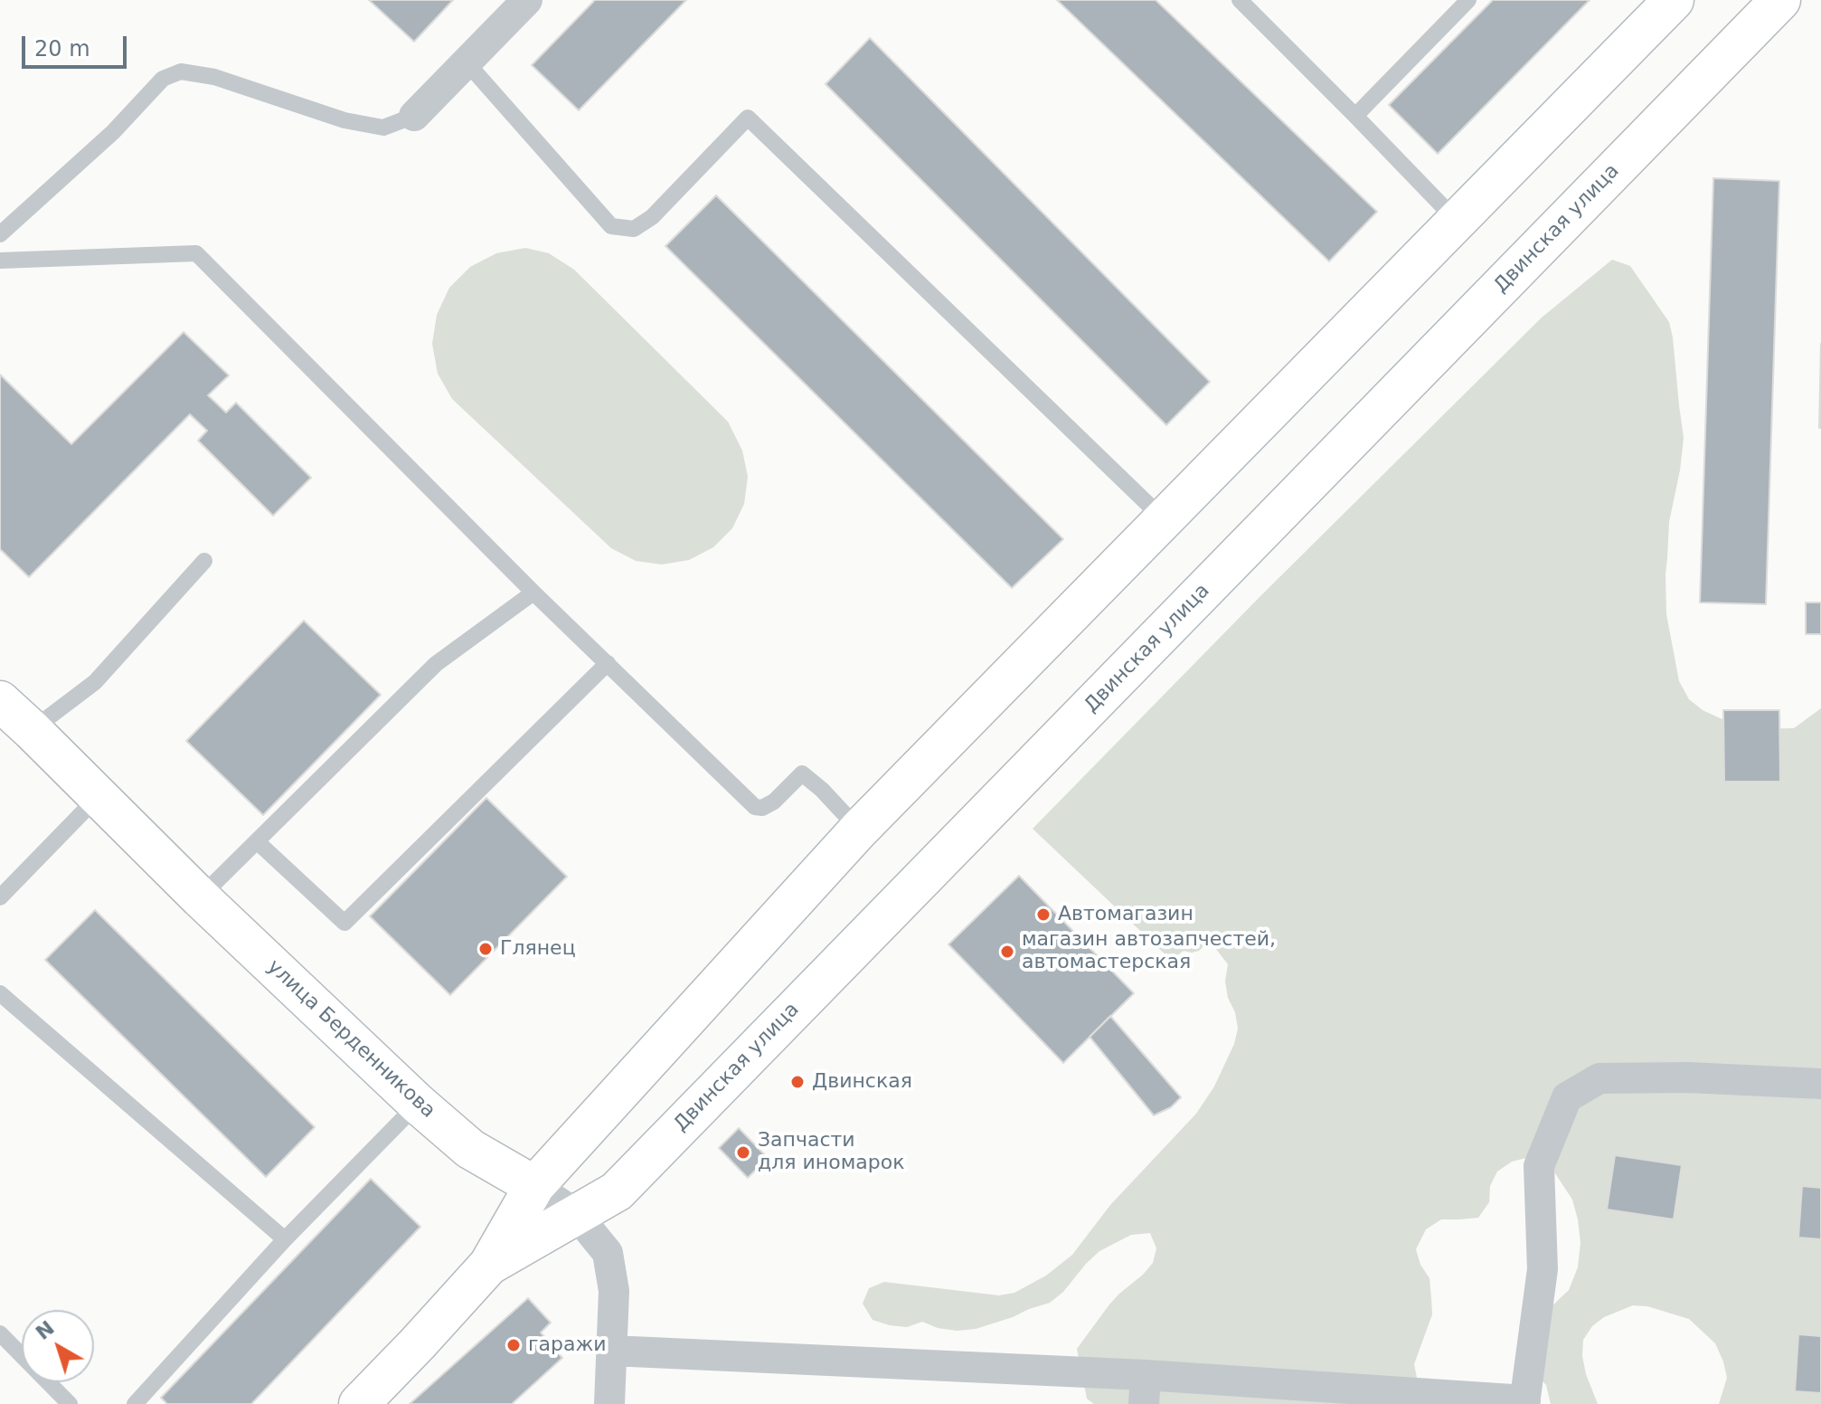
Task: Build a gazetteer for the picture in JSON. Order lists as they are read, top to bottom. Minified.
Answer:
{"streets":{"street":["Двинская улица","улица Берденникова"]},"crossings":[["Двинская улица","улица Берденникова"]],"places":["Автомагазин","Глянец","магазин автозапчестей, автомастерская","Двинская","Запчасти для иномарок","гаражи"],"scale_bar":"20 m","north":"top left"}
